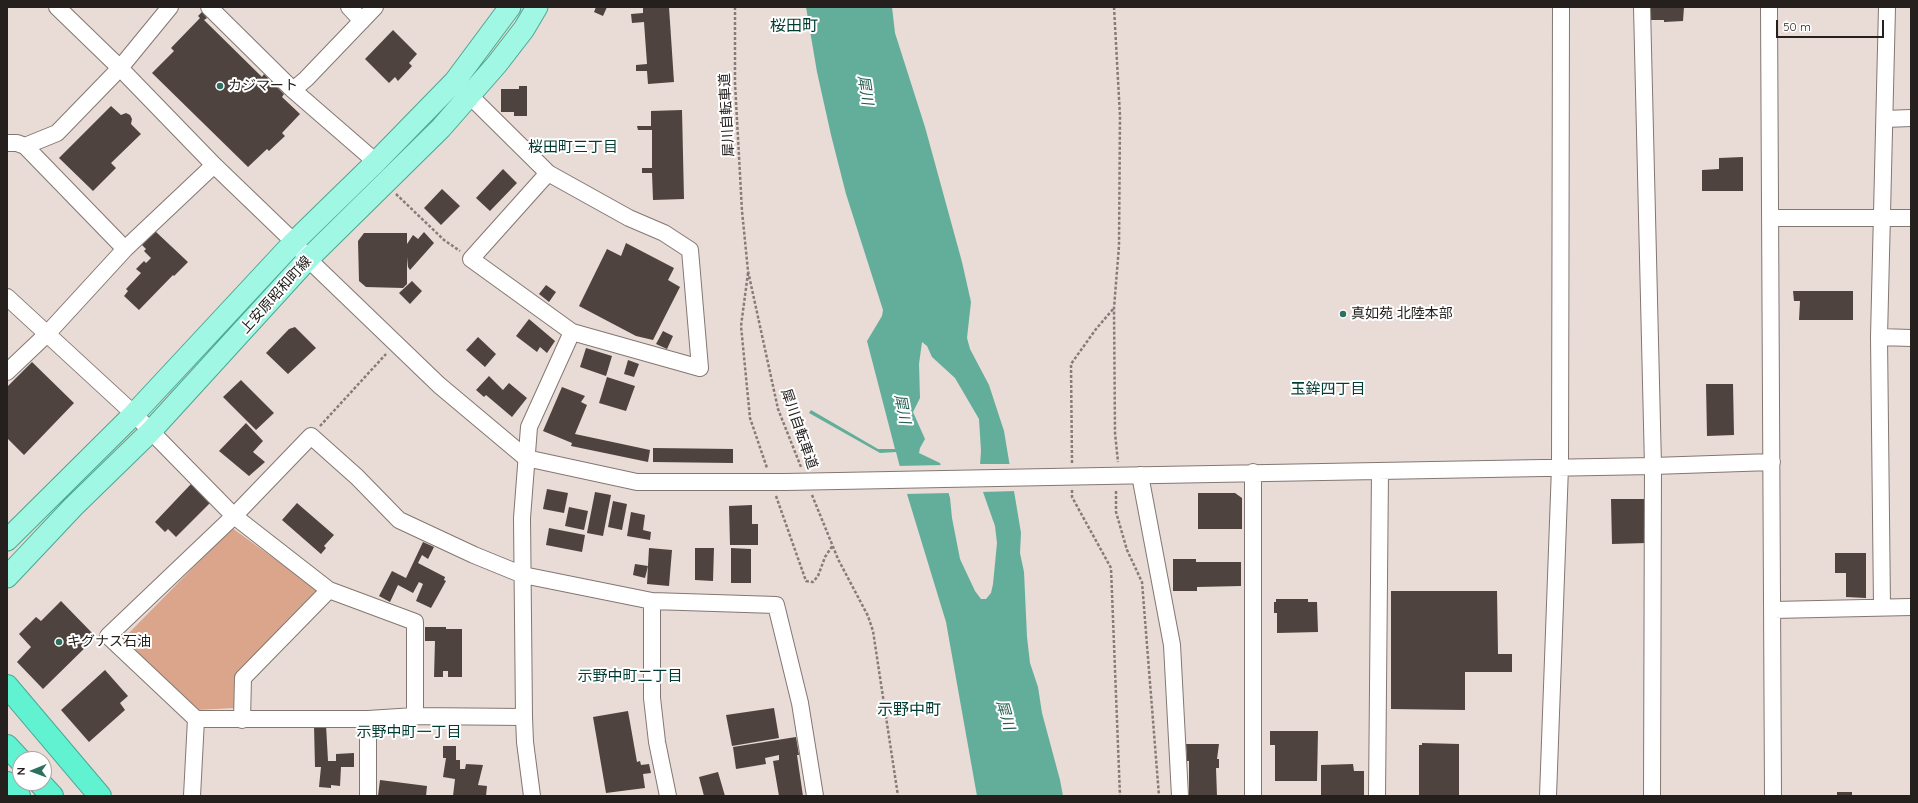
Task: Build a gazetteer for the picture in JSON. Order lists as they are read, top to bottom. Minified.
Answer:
{"streets":{"main road":["上安原昭和町線"],"path":["犀川自転車道"]},"districts":["桜田町","桜田町三丁目","玉鉾四丁目","示野中町二丁目","示野中町","示野中町一丁目"],"water":["犀川"],"places":["カジマート","真如苑 北陸本部","キグナス石油"],"scale_bar":"50 m","north":"left"}
